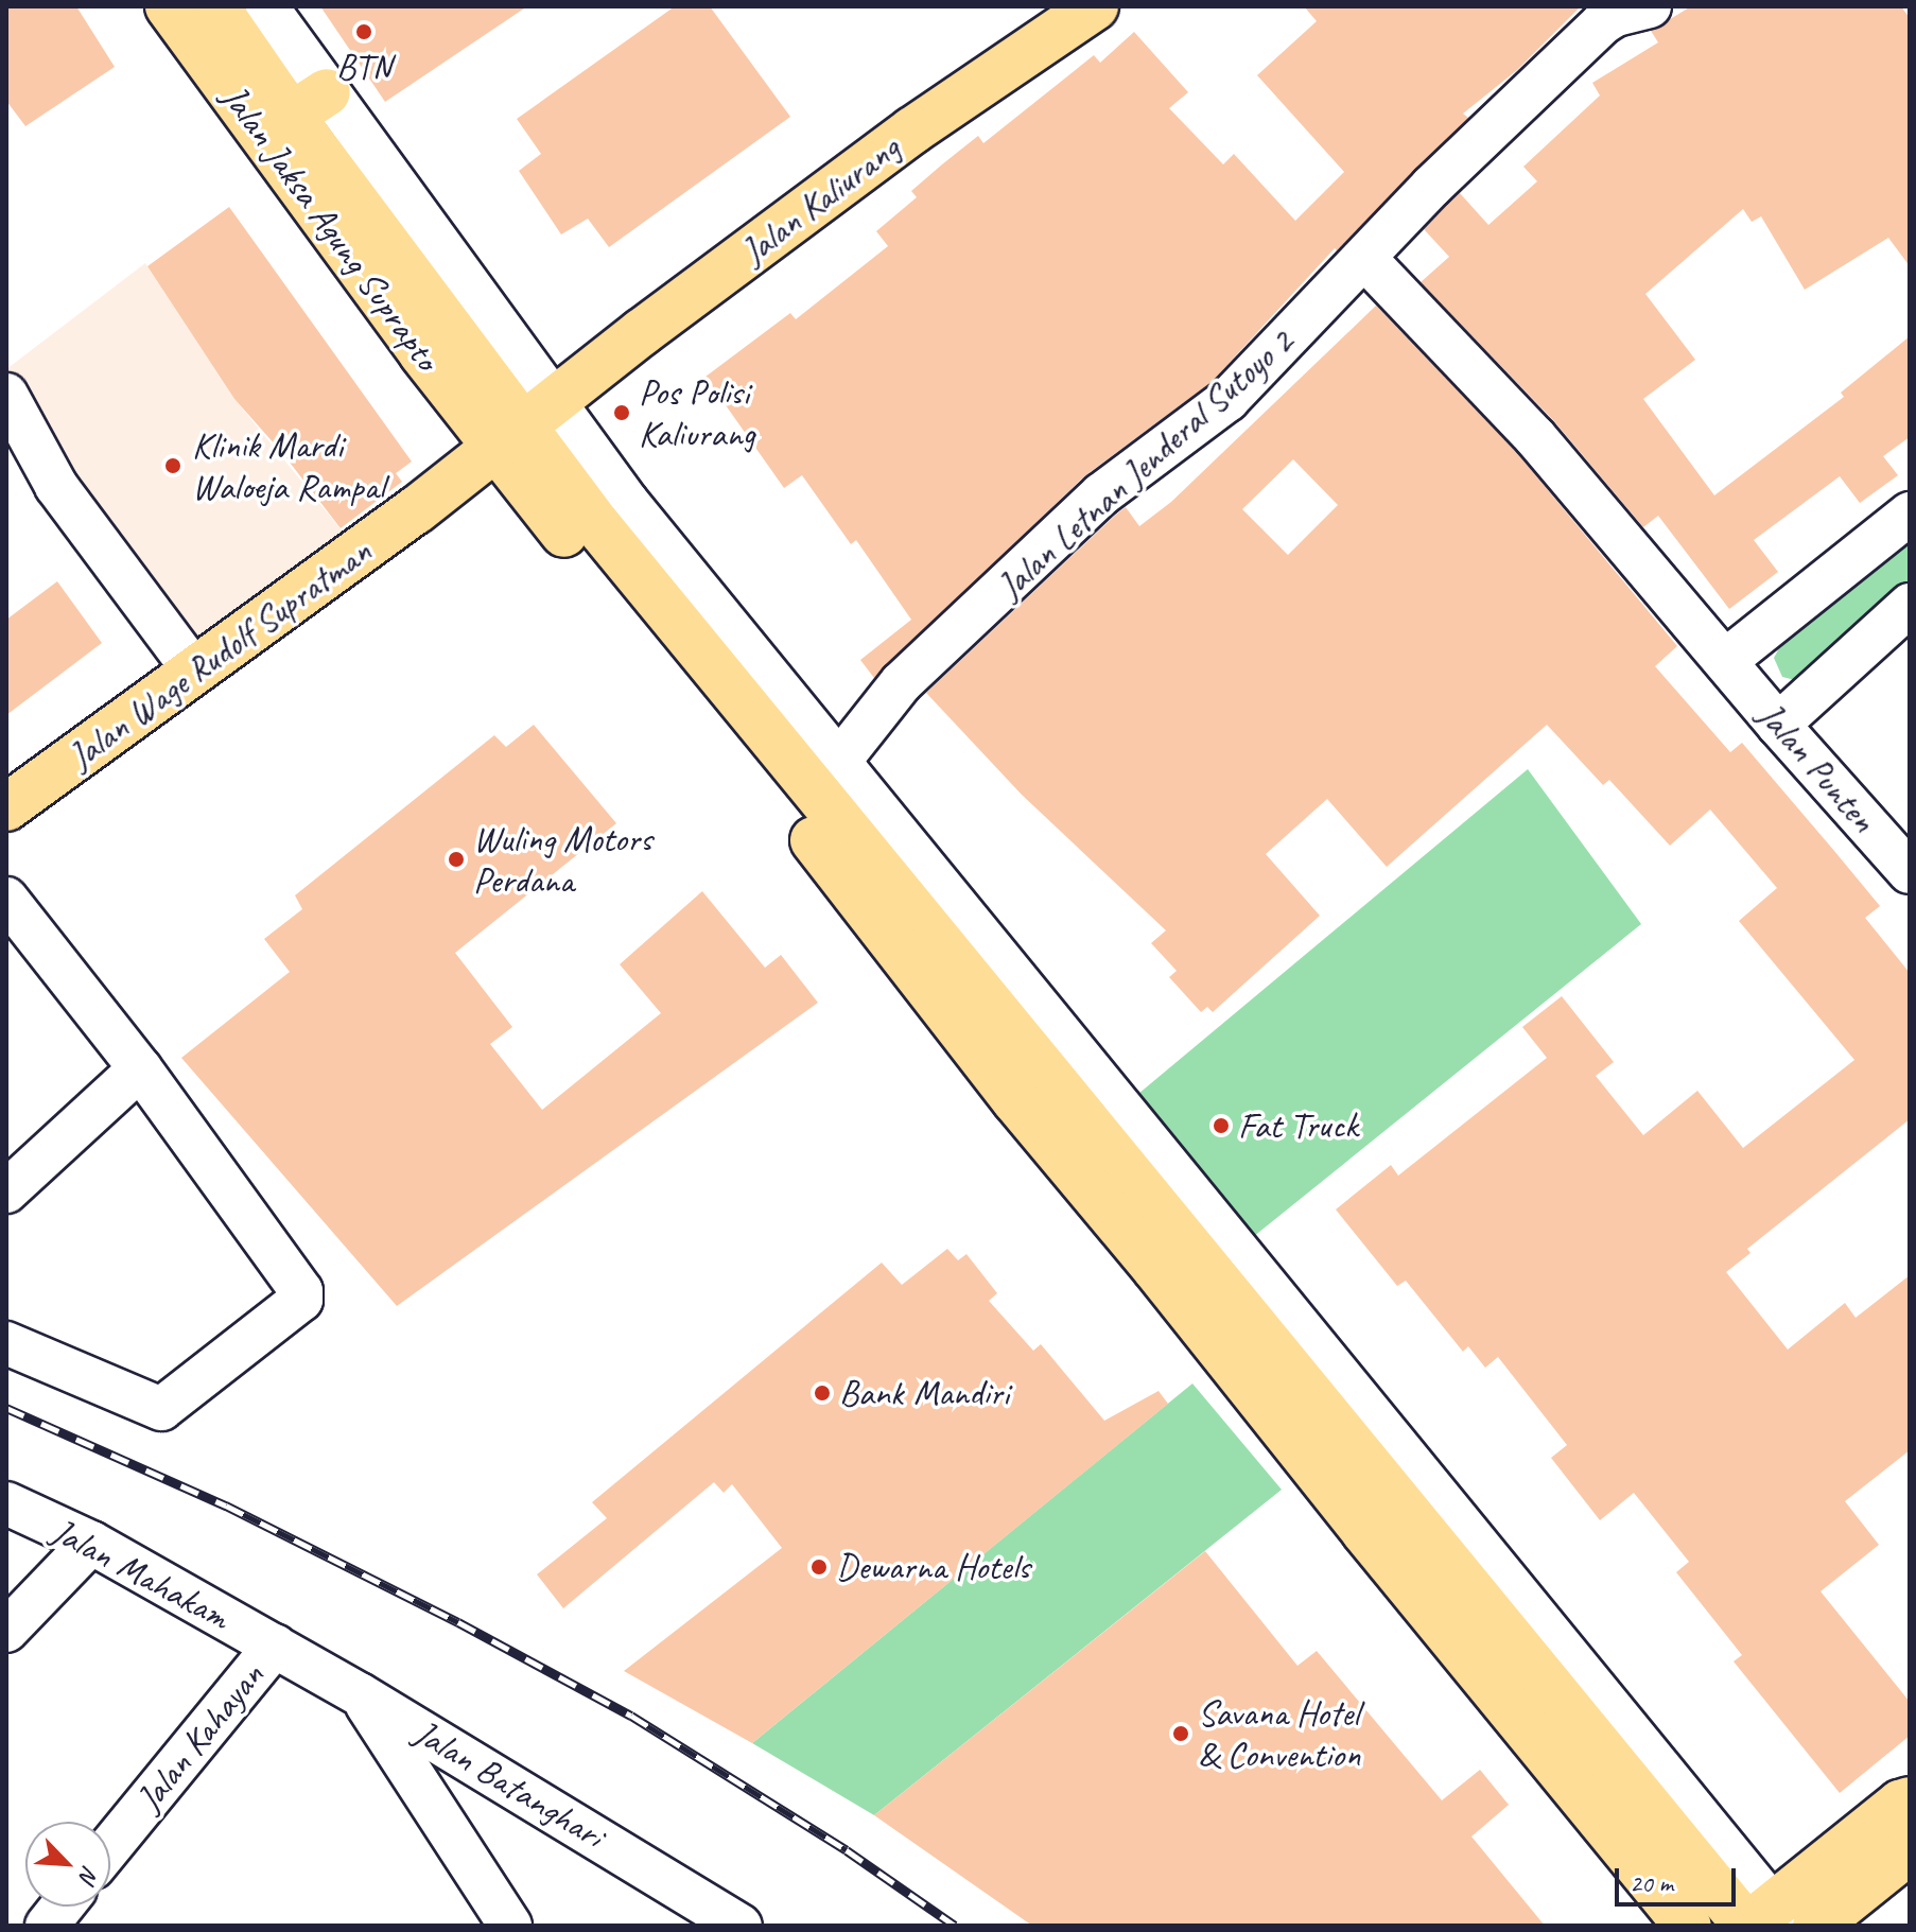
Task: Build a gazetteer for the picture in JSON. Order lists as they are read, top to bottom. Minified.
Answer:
{"streets":{"main road":["Jalan Kaliurang","Jalan Jaksa Agung Suprapto","Jalan Wage Rudolf Supratman"],"street":["Jalan Letnan Jenderal Sutoyo 2","Jalan Punten","Jalan Mahakam","Jalan Kahayan","Jalan Batanghari"]},"crossings":[["Jalan Kaliurang","Jalan Jaksa Agung Suprapto"],["Jalan Kaliurang","Jalan Wage Rudolf Supratman"],["Jalan Jaksa Agung Suprapto","Jalan Wage Rudolf Supratman"],["Jalan Letnan Jenderal Sutoyo 2","Jalan Punten"],["Jalan Mahakam","Jalan Kahayan"],["Jalan Mahakam","Jalan Batanghari"],["Jalan Kahayan","Jalan Batanghari"]],"places":["BTN","Pos Polisi Kaliurang","Klinik Mardi Waloeja Rampal","Wuling Motors Perdana","Fat Truck","Bank Mandiri","Dewarna Hotels","Savana Hotel & Convention"],"scale_bar":"20 m","north":"bottom right"}
